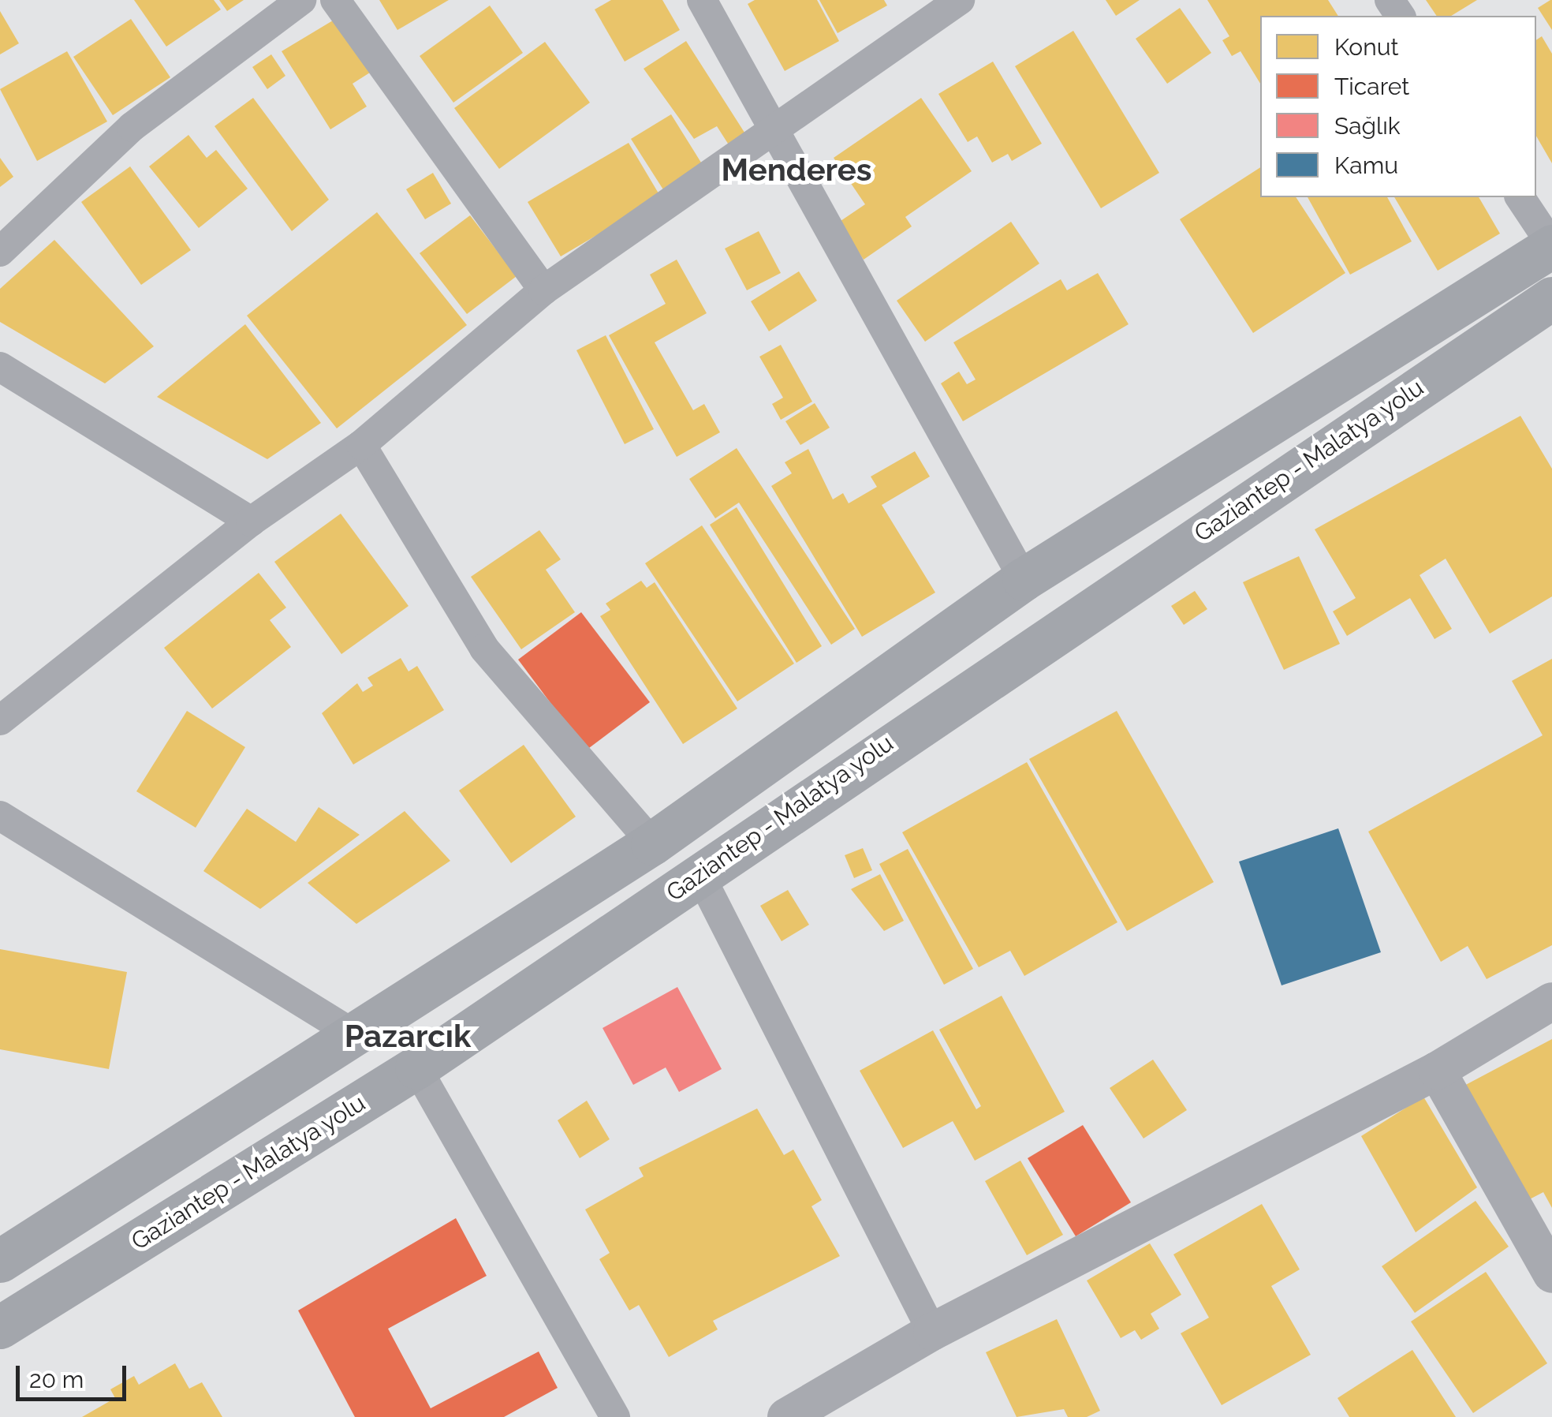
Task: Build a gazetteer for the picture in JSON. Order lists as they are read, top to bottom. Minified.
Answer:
{"streets":{"highway":["Gaziantep - Malatya yolu"]},"districts":["Menderes","Pazarcık"],"legend":["Konut","Ticaret","Sağlık","Kamu"],"scale_bar":"20 m"}
